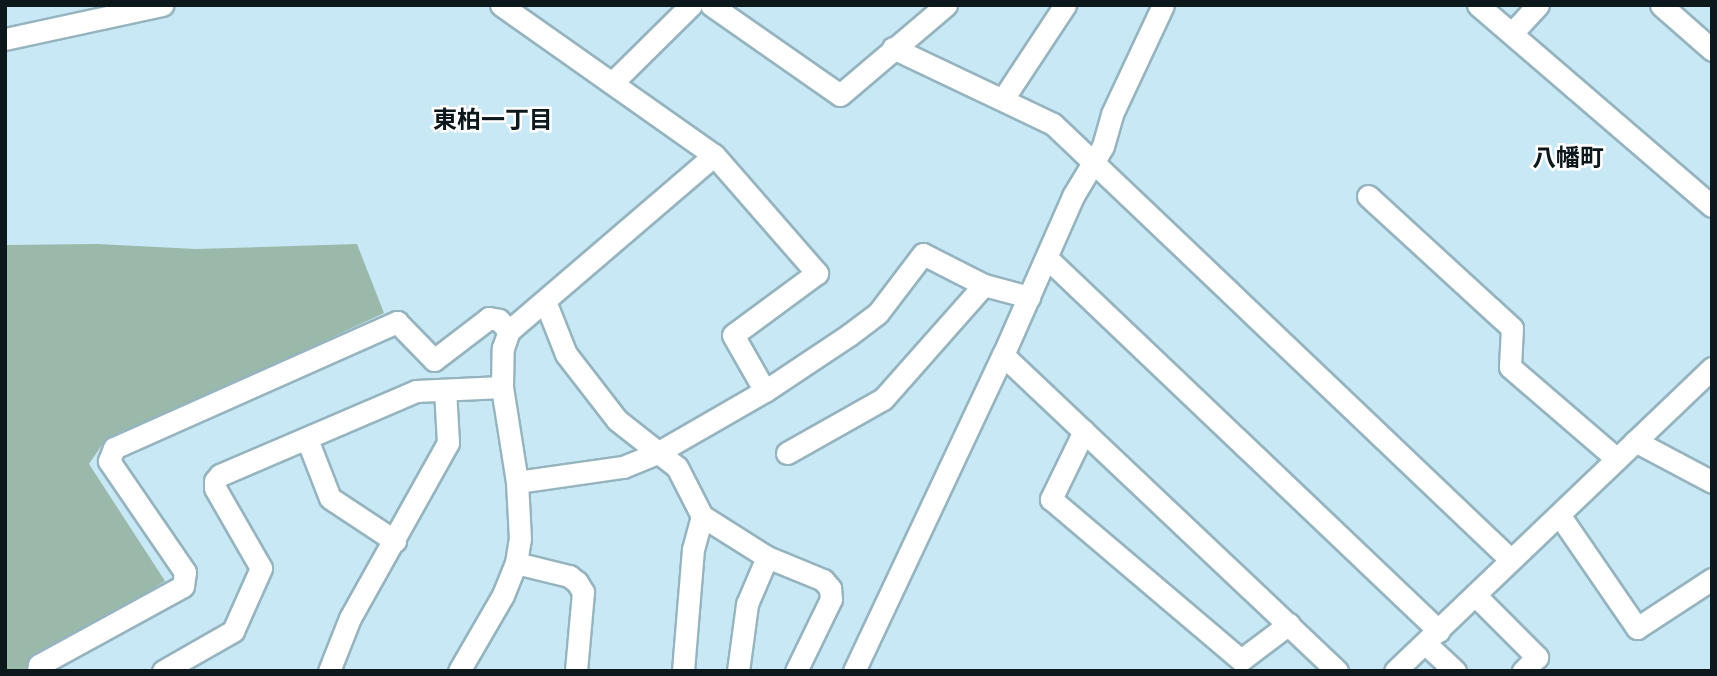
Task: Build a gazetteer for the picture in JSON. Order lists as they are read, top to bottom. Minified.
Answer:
{"districts":["東柏一丁目","八幡町"]}
